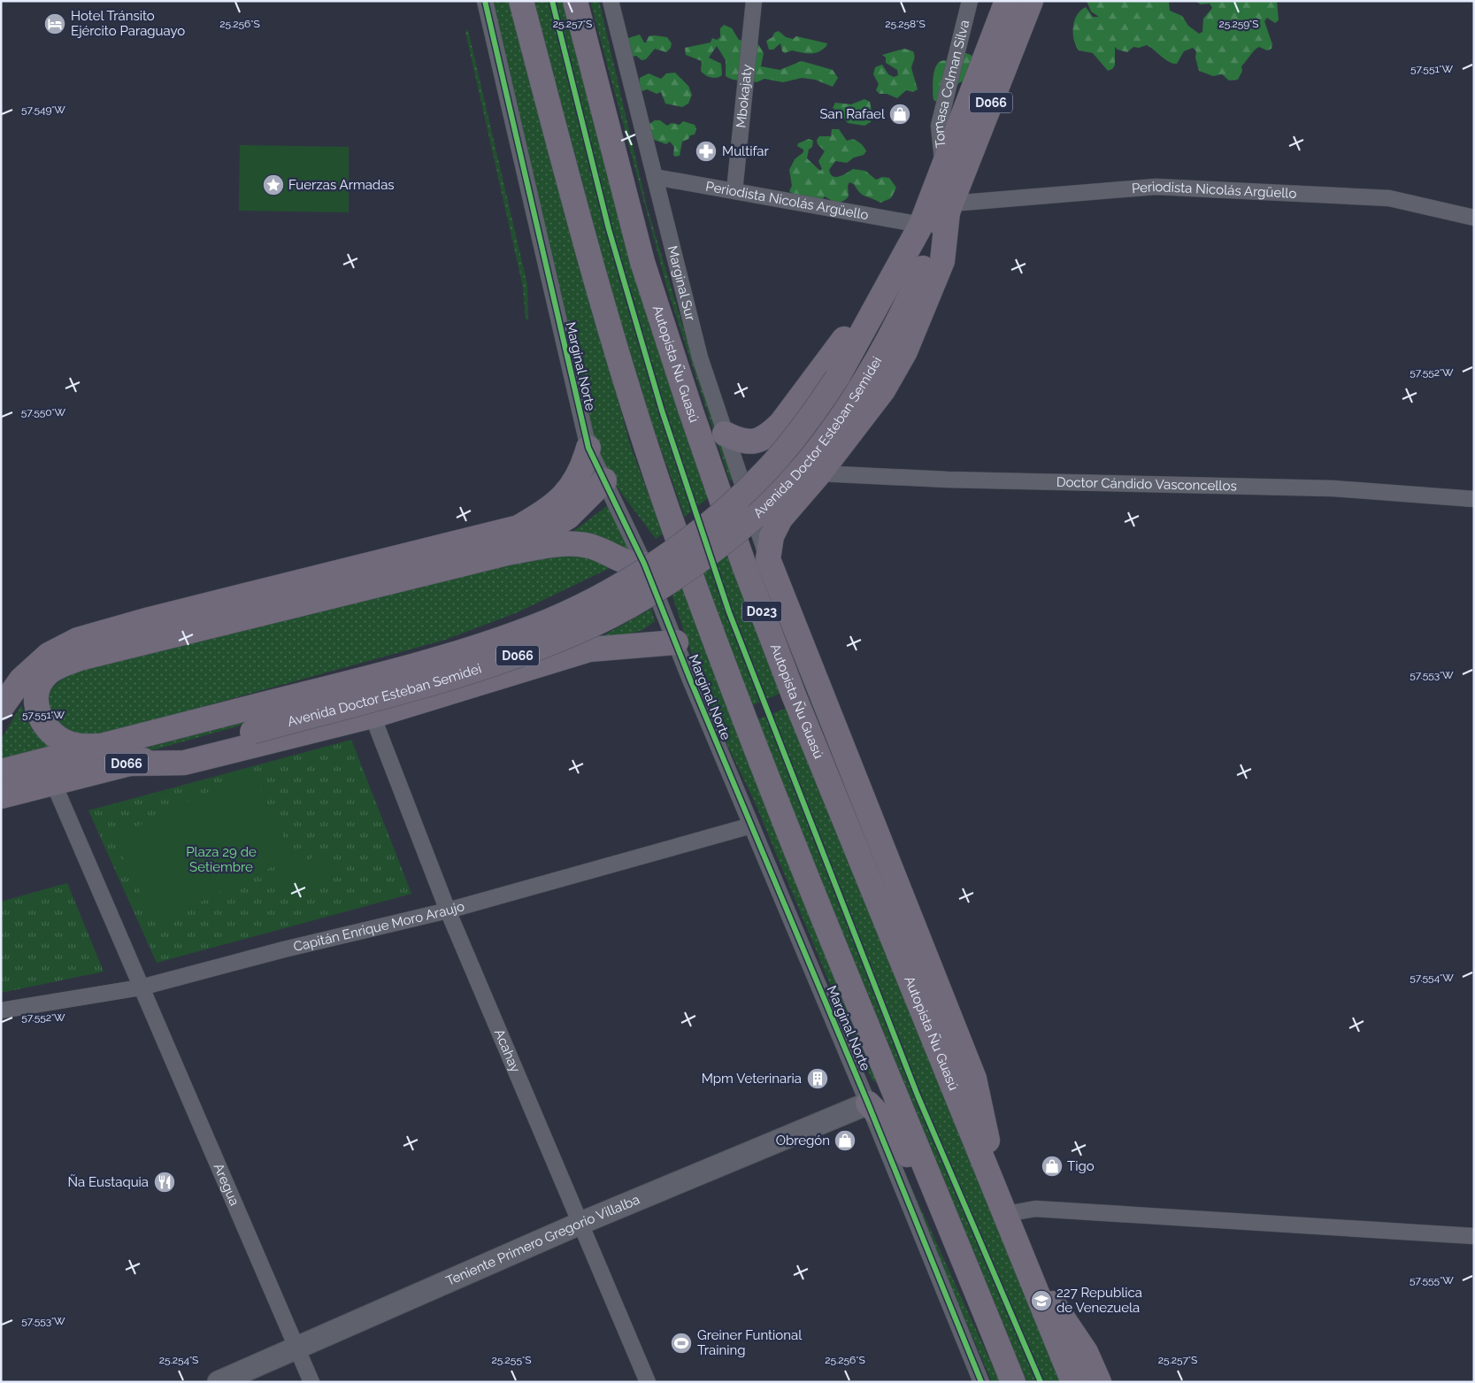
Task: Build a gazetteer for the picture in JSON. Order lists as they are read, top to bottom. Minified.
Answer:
{"streets":{"highway":["D066","Autopista Ñu Guasú","Avenida Doctor Esteban Semidei","D023"],"street":["Tomasa Colman Silva","Mbokajaty","Periodista Nicolás Argüello","Marginal Sur","Marginal Norte","Doctor Cándido Vasconcellos","Capitán Enrique Moro Araujo","Acahay","Aregua","Teniente Primero Gregorio Villalba"]},"crossings":[["Tomasa Colman Silva","Avenida Doctor Esteban Semidei"],["Mbokajaty","Periodista Nicolás Argüello"],["Periodista Nicolás Argüello","Marginal Sur"],["Periodista Nicolás Argüello","Avenida Doctor Esteban Semidei"],["Marginal Norte","Capitán Enrique Moro Araujo"],["Marginal Norte","Teniente Primero Gregorio Villalba"],["Avenida Doctor Esteban Semidei","Aregua"],["Capitán Enrique Moro Araujo","Acahay"],["Capitán Enrique Moro Araujo","Aregua"],["Acahay","Teniente Primero Gregorio Villalba"],["Aregua","Teniente Primero Gregorio Villalba"]],"parks":["Plaza 29 de Setiembre"],"places":{"hotel":["Hotel Tránsito Ejército Paraguayo"],"shop":["San Rafael","Obregón","Tigo"],"pharmacy":["Multifar"],"place":["Fuerzas Armadas"],"building":["Mpm Veterinaria"],"restaurant":["Ña Eustaquia"],"school or university":["227 Republica de Venezuela"],"sports":["Greiner Funtional Training"]},"coordinates":["25.256°S","25.257°S","25.258°S","25.259°S","57.551°W","57.549°W","57.552°W","57.550°W","57.553°W","57.554°W","57.555°W","25.254°S","25.255°S"]}
